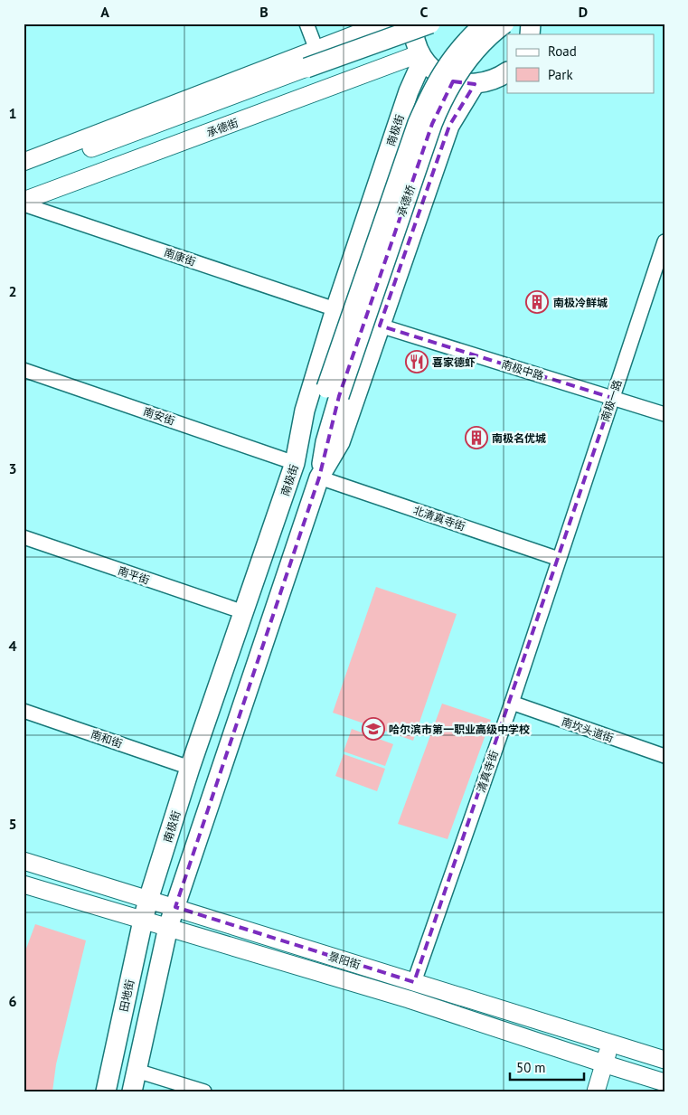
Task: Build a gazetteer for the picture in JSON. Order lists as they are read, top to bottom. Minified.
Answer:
{"streets":{"highway":["南极街","承德桥","田地街"],"main road":["承德街","景阳街"],"street":["南康街","南极中路","南极一路","南安街","北清真寺街","南平街","南坎头道街","南和街","清真寺街"]},"crossings":[["承德街","南极街"],["承德街","南康街"],["南极街","南康街"],["南极街","南安街"],["南极街","南平街"],["南极街","南和街"],["南极街","景阳街"],["南极街","田地街"],["南极中路","南极一路"],["南极一路","北清真寺街"],["南极一路","清真寺街"],["北清真寺街","清真寺街"],["南坎头道街","清真寺街"],["清真寺街","景阳街"],["景阳街","田地街"]],"places":{"building":["南极冷鲜城","南极名优城"],"restaurant":["喜家德虾"],"school or university":["哈尔滨市第一职业高级中学校"]},"legend":["Road","Park"],"scale_bar":"50 m","grid":{"columns":["A","B","C","D"],"rows":["1","2","3","4","5","6"]}}
